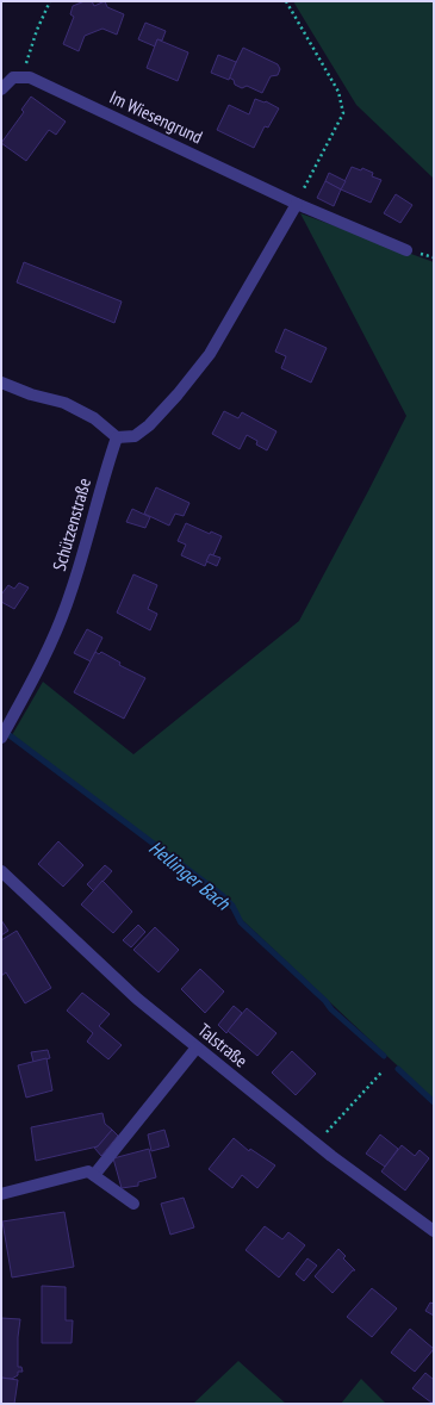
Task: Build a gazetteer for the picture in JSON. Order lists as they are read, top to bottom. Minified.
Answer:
{"streets":{"street":["Im Wiesengrund","Schützenstraße","Talstraße"]},"water":["Hellinger Bach"]}
